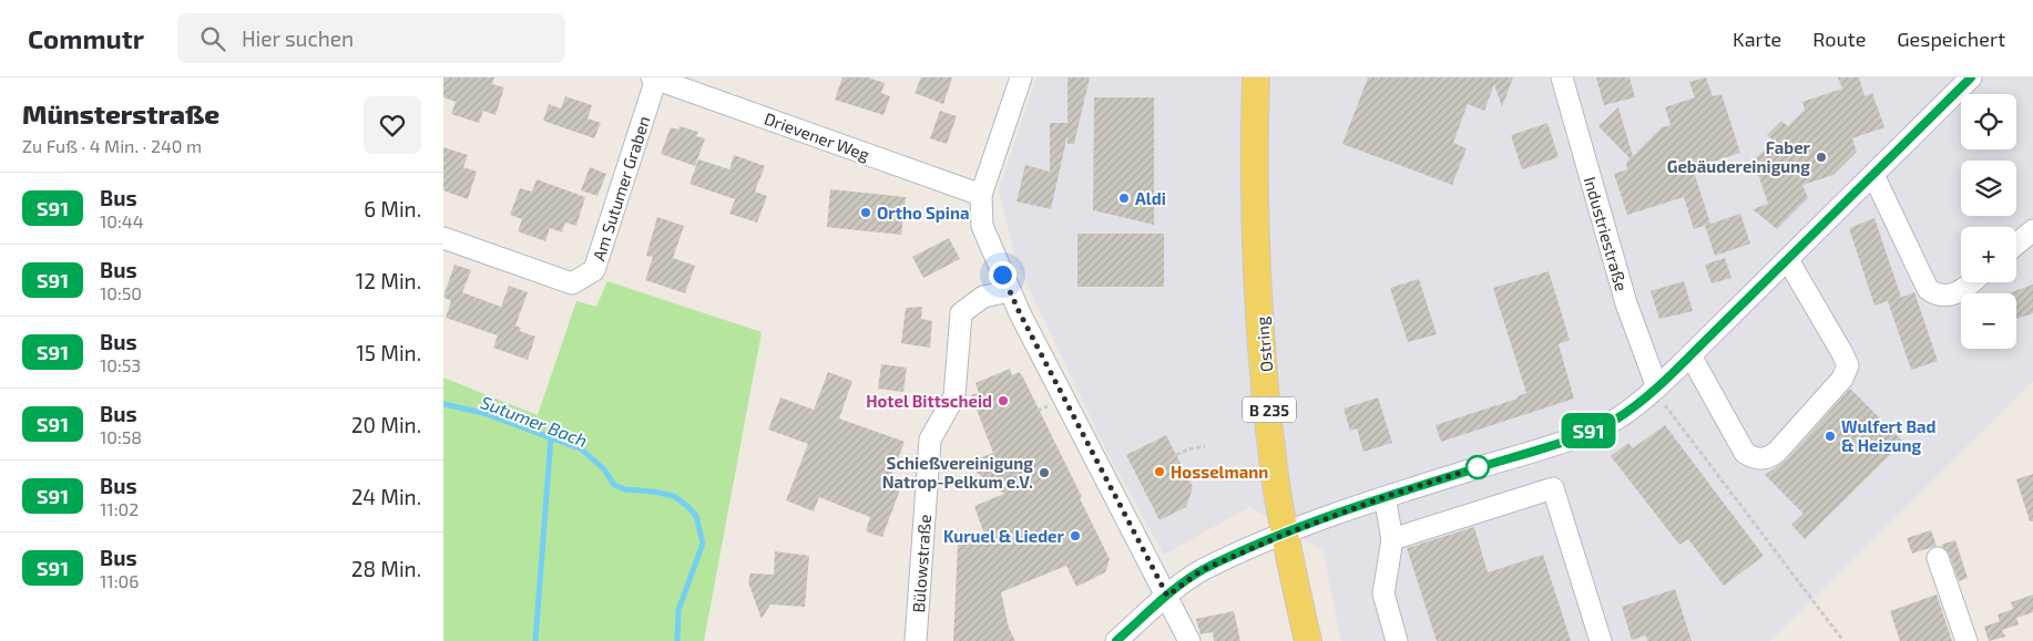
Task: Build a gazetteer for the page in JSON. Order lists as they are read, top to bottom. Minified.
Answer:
{"streets":{"main road":["Ostring","B 235"],"street":["Drievener Weg","Am Sutumer Graben","Industriestraße","Bülowstraße"]},"crossings":[["Drievener Weg","Am Sutumer Graben"]],"water":["Sutumer Bach"],"places":["Faber Gebäudereinigung","Aldi","Ortho Spina","Hotel Bittscheid","Wulfert Bad & Heizung","Hosselmann","Schießvereinigung Natrop-Pelkum e.V.","Kuruel & Lieder"],"lines":["bus line S91"],"page":{"header":"Commutr","search":"Hier suchen","nav":["Karte","Route","Gespeichert"],"heading":["Münsterstraße","Zu Fuß · 4 Min. · 240 m"],"on_map":"S91","map_buttons":["+","−"],"list":[{"mark":"S91","name":"Bus","note":"10:44","value":"6 Min."},{"mark":"S91","name":"Bus","note":"10:50","value":"12 Min."},{"mark":"S91","name":"Bus","note":"10:53","value":"15 Min."},{"mark":"S91","name":"Bus","note":"10:58","value":"20 Min."},{"mark":"S91","name":"Bus","note":"11:02","value":"24 Min."},{"mark":"S91","name":"Bus","note":"11:06","value":"28 Min."}]}}
